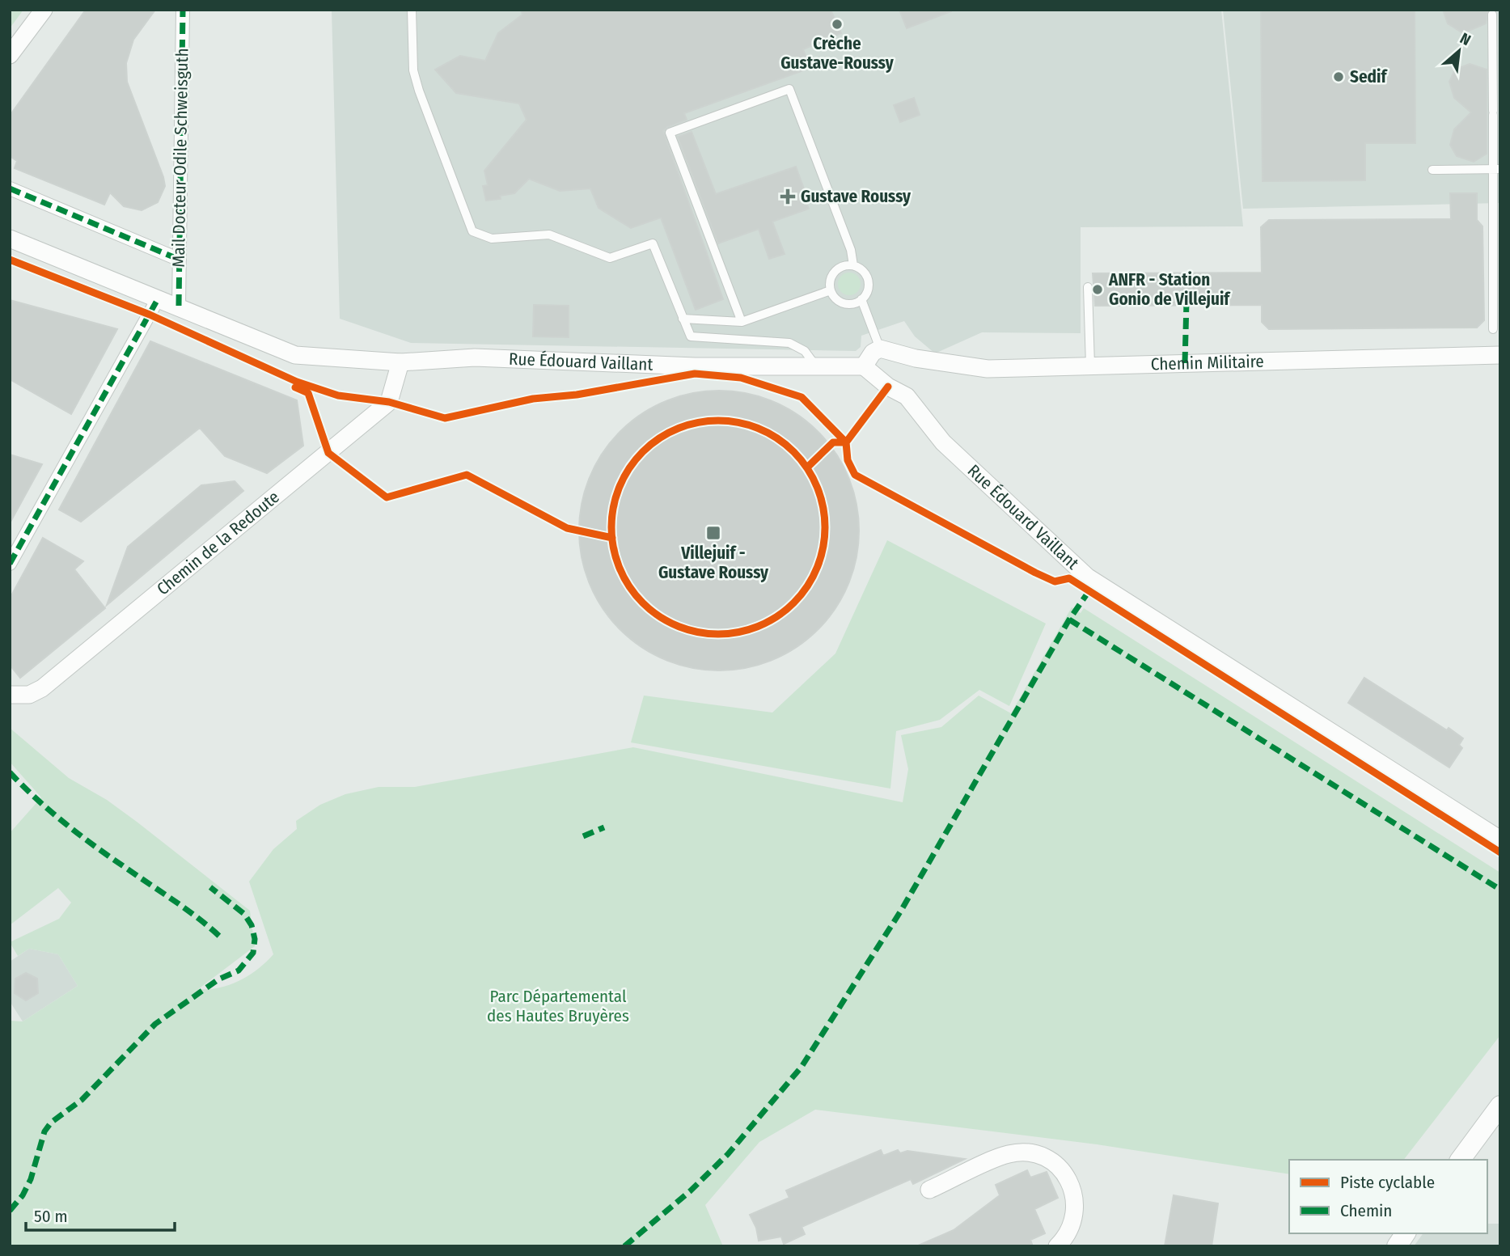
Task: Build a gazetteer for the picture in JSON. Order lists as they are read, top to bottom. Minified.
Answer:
{"streets":{"street":["Mail Docteur Odile Schweisguth","Rue Édouard Vaillant","Chemin Militaire","Chemin de la Redoute"]},"crossings":[["Mail Docteur Odile Schweisguth","Rue Édouard Vaillant"],["Rue Édouard Vaillant","Chemin de la Redoute"]],"parks":["Parc Départemental des Hautes Bruyères"],"places":{"other":["Crèche Gustave-Roussy","Sedif","ANFR - Station Gonio de Villejuif"],"health":["Gustave Roussy"],"transit":["Villejuif - Gustave Roussy"]},"legend":["Piste cyclable","Chemin"],"scale_bar":"50 m","north":"top right"}
